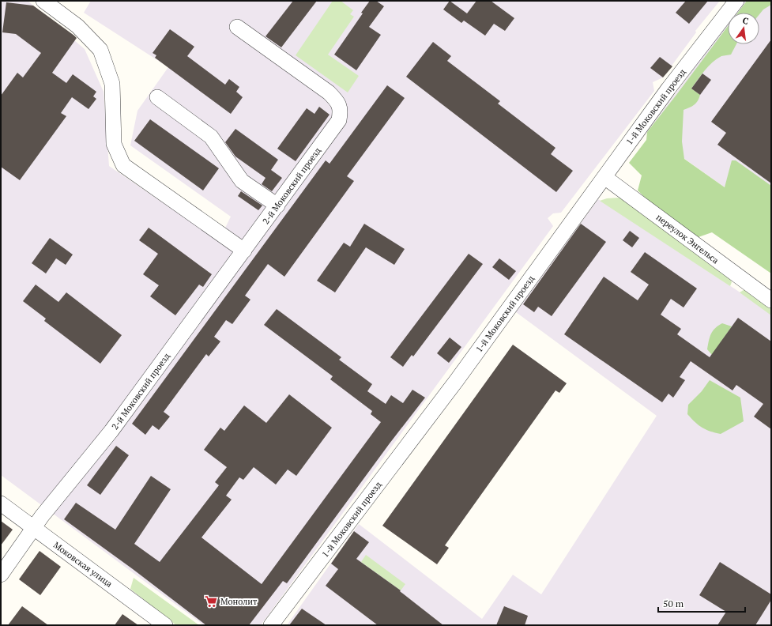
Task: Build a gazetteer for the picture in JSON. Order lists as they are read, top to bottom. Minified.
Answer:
{"streets":{"street":["1-й Моковский проезд","2-й Моковский проезд","переулок Энгельса","Моковская улица"]},"crossings":[["1-й Моковский проезд","переулок Энгельса"],["2-й Моковский проезд","Моковская улица"]],"places":{"supermarket":["Монолит"]},"scale_bar":"50 m","north":"top"}
